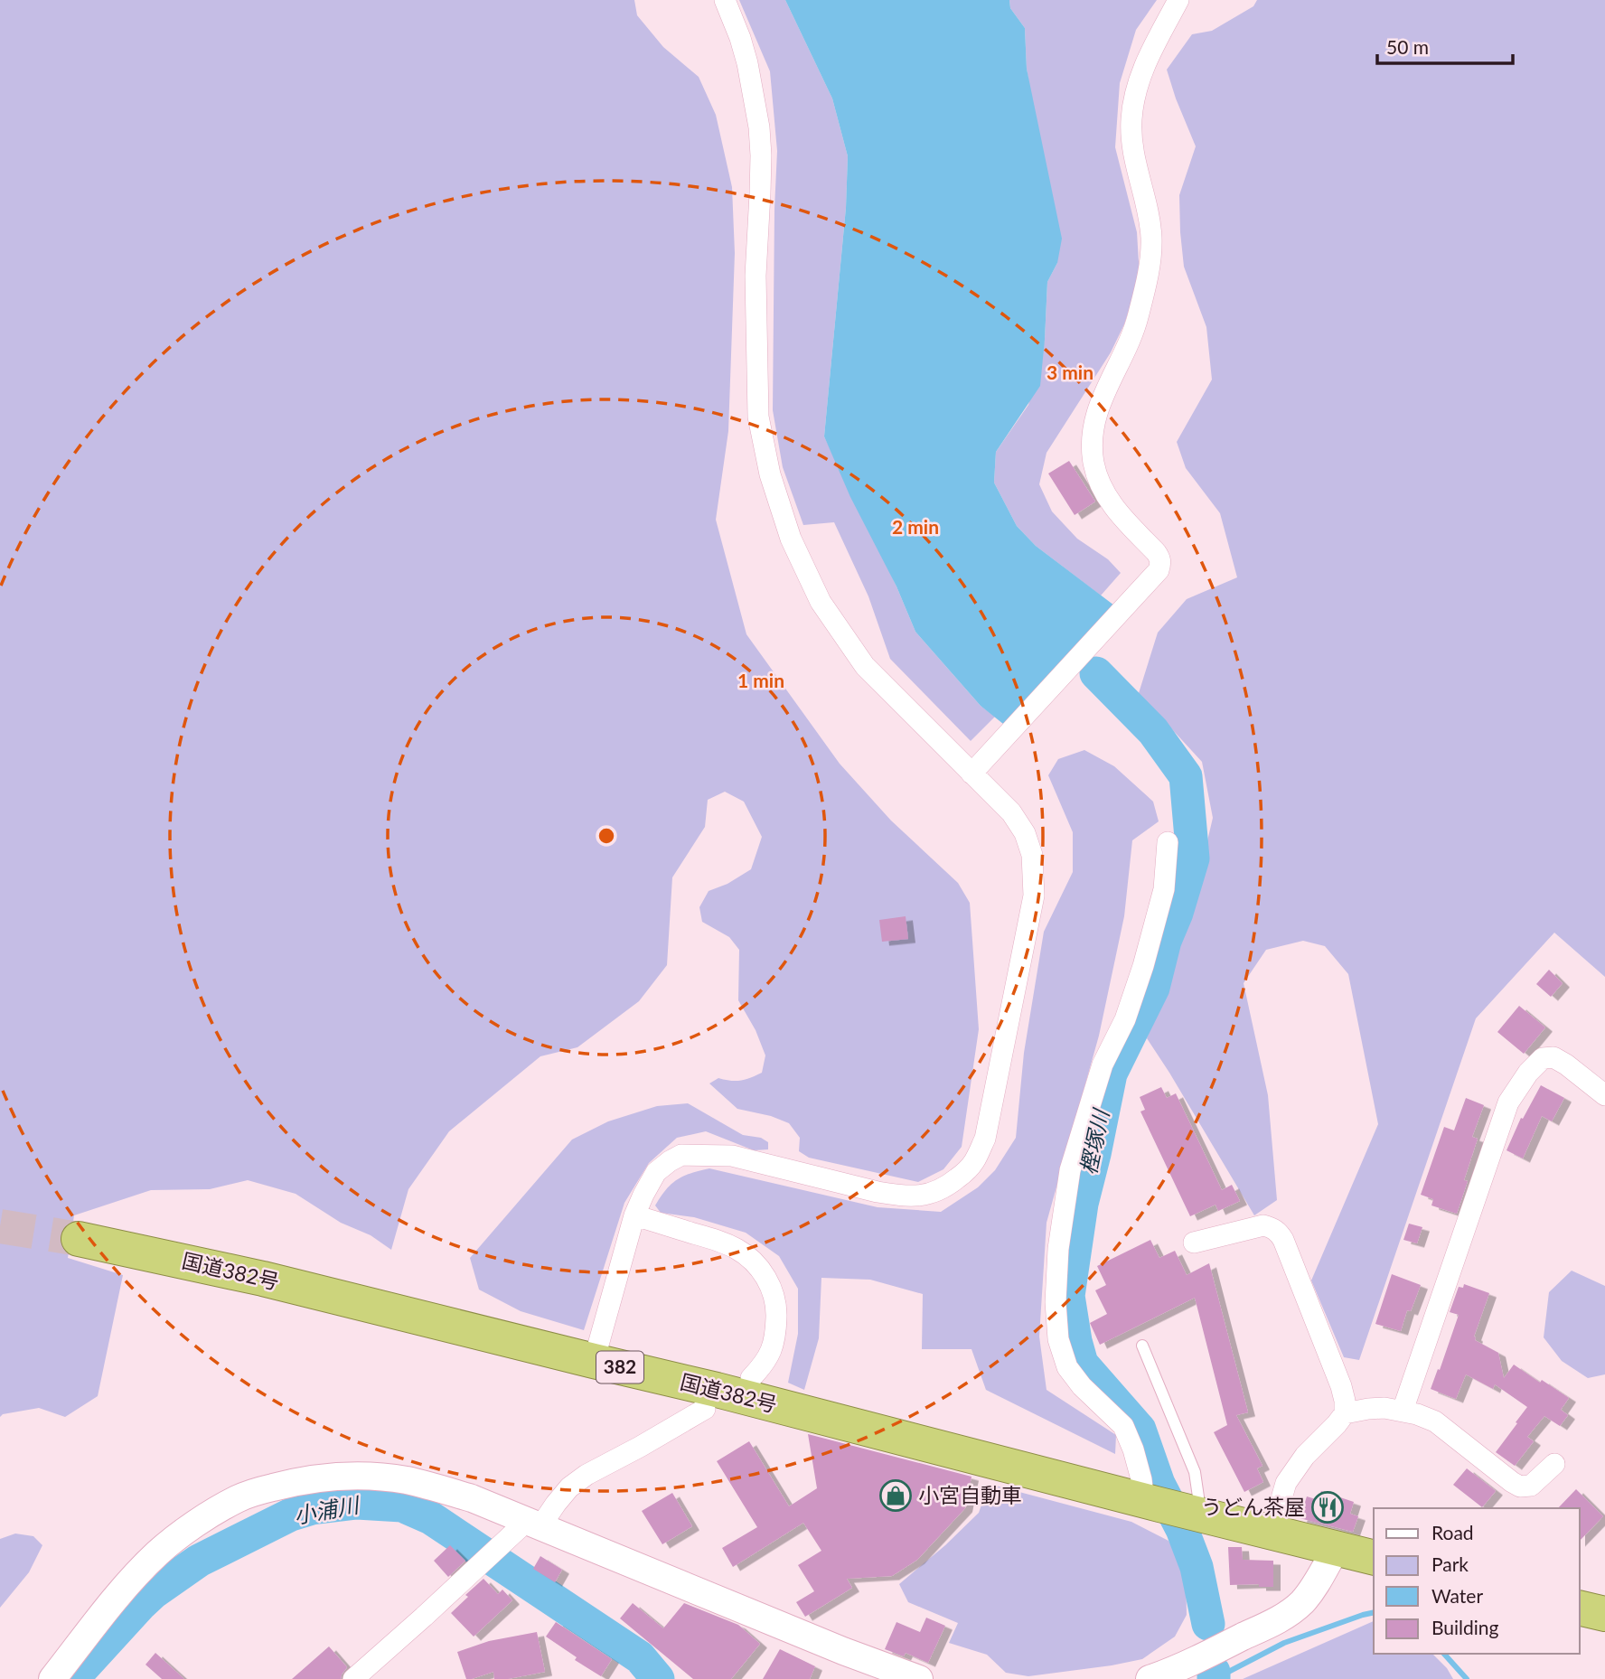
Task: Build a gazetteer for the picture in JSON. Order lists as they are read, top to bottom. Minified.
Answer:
{"streets":{"highway":["国道382号","382"]},"water":["樫塚川","小浦川"],"places":{"shop":["小宮自動車"],"restaurant":["うどん茶屋"]},"legend":["Road","Park","Water","Building"],"scale_bar":"50 m","rings":["3 min","2 min","1 min"]}
